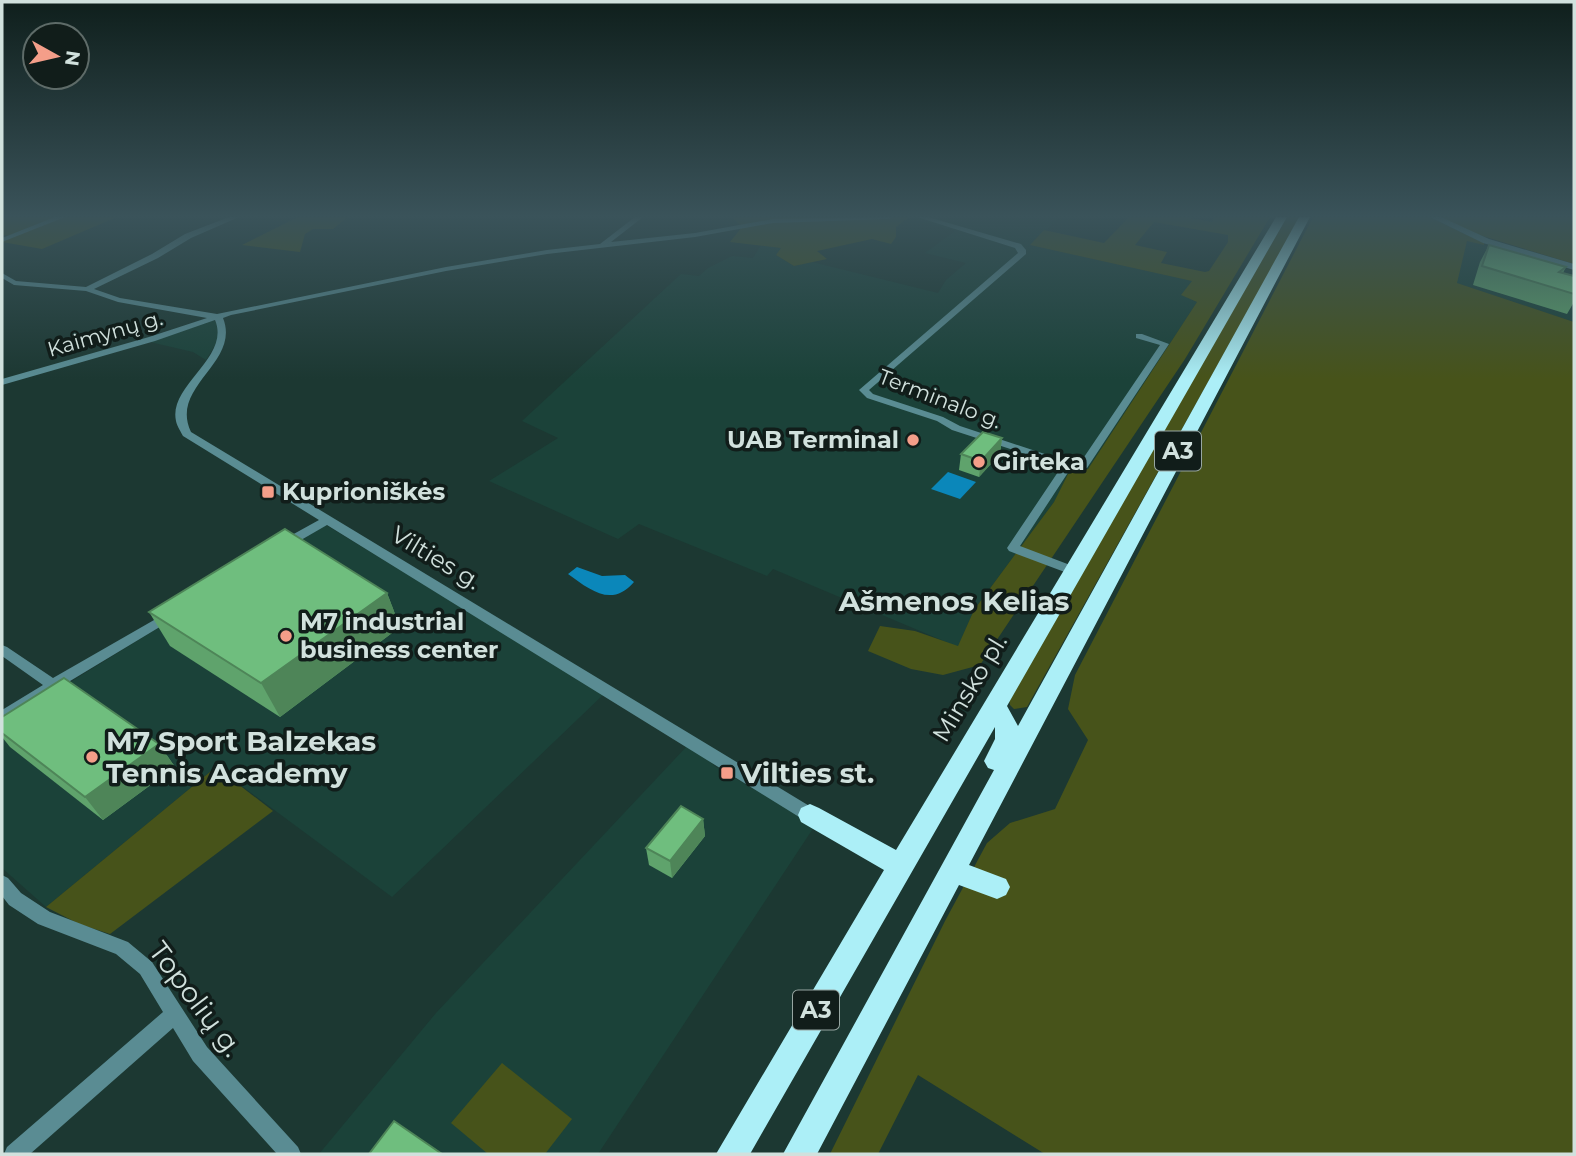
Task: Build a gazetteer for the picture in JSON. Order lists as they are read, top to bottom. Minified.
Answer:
{"streets":{"highway":["A3","Minsko pl."],"street":["Kaimynų g.","Terminalo g.","Vilties g.","Topolių g."]},"crossings":[["Kaimynų g.","Vilties g."]],"districts":["Ašmenos Kelias"],"places":{"other":["UAB Terminal","Girteka","M7 industrial business center","M7 Sport Balzekas Tennis Academy"],"transit":["Kuprioniškės","Vilties st."]},"north":"right"}
